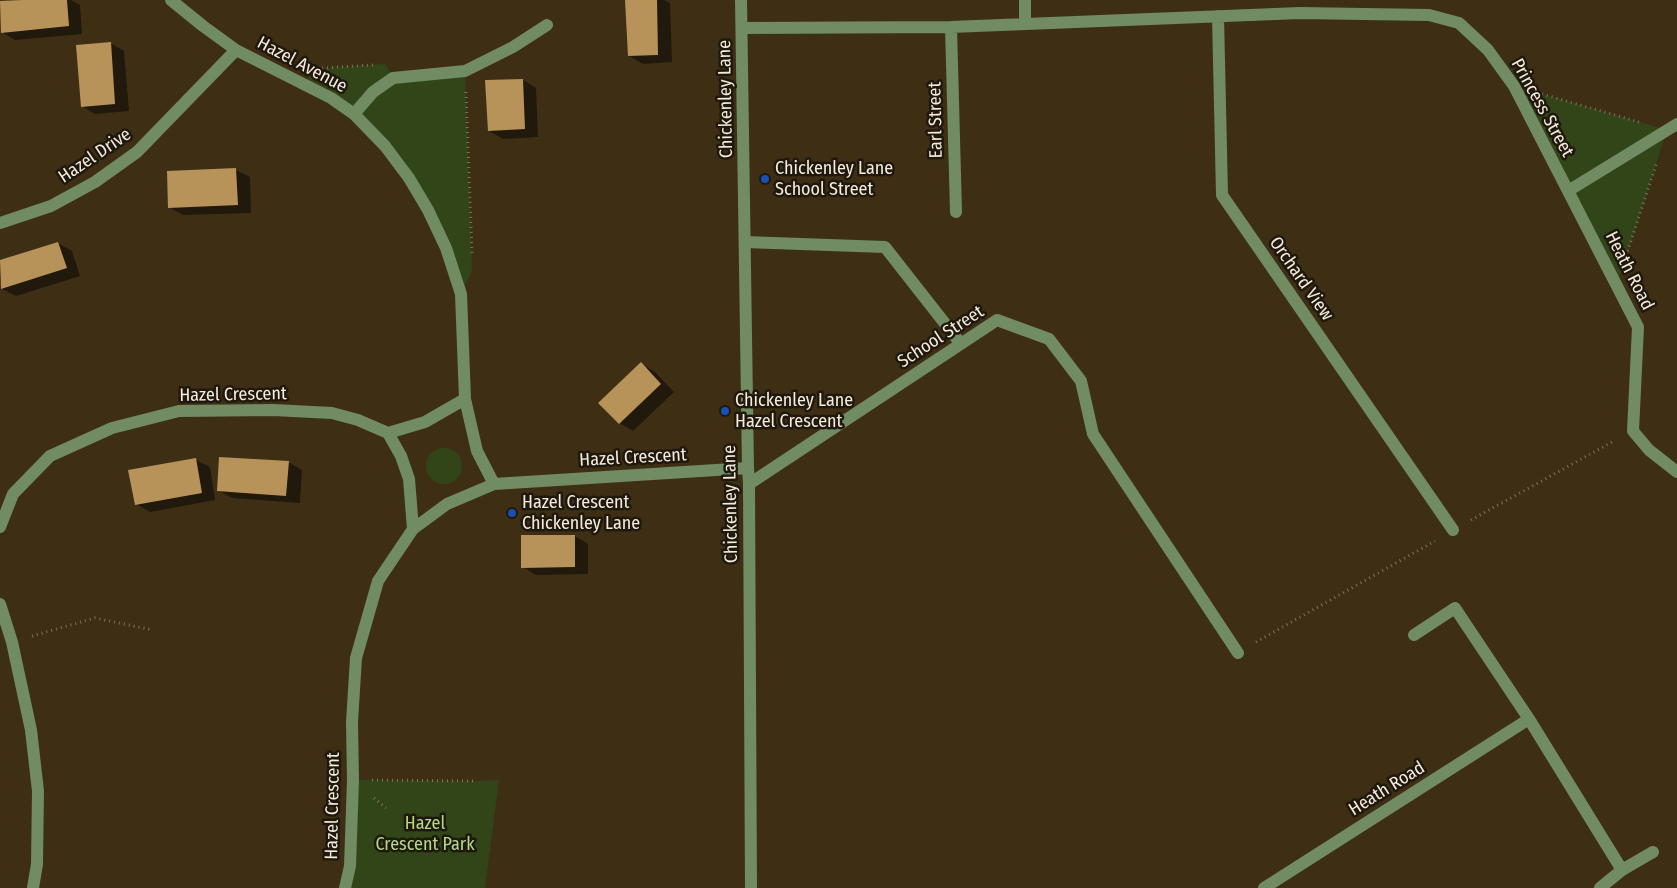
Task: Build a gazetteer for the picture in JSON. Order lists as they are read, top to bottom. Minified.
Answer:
{"streets":{"street":["Hazel Avenue","Chickenley Lane","Princess Street","Earl Street","Hazel Drive","Heath Road","Orchard View","School Street","Hazel Crescent"]},"crossings":[["Hazel Avenue","Hazel Drive"],["Hazel Avenue","Hazel Crescent"],["Chickenley Lane","Princess Street"],["Chickenley Lane","School Street"],["Chickenley Lane","Hazel Crescent"],["Princess Street","Earl Street"],["Princess Street","Heath Road"],["Princess Street","Orchard View"]],"parks":["Hazel Crescent Park"],"places":["Chickenley Lane School Street","Chickenley Lane Hazel Crescent","Hazel Crescent Chickenley Lane"]}
